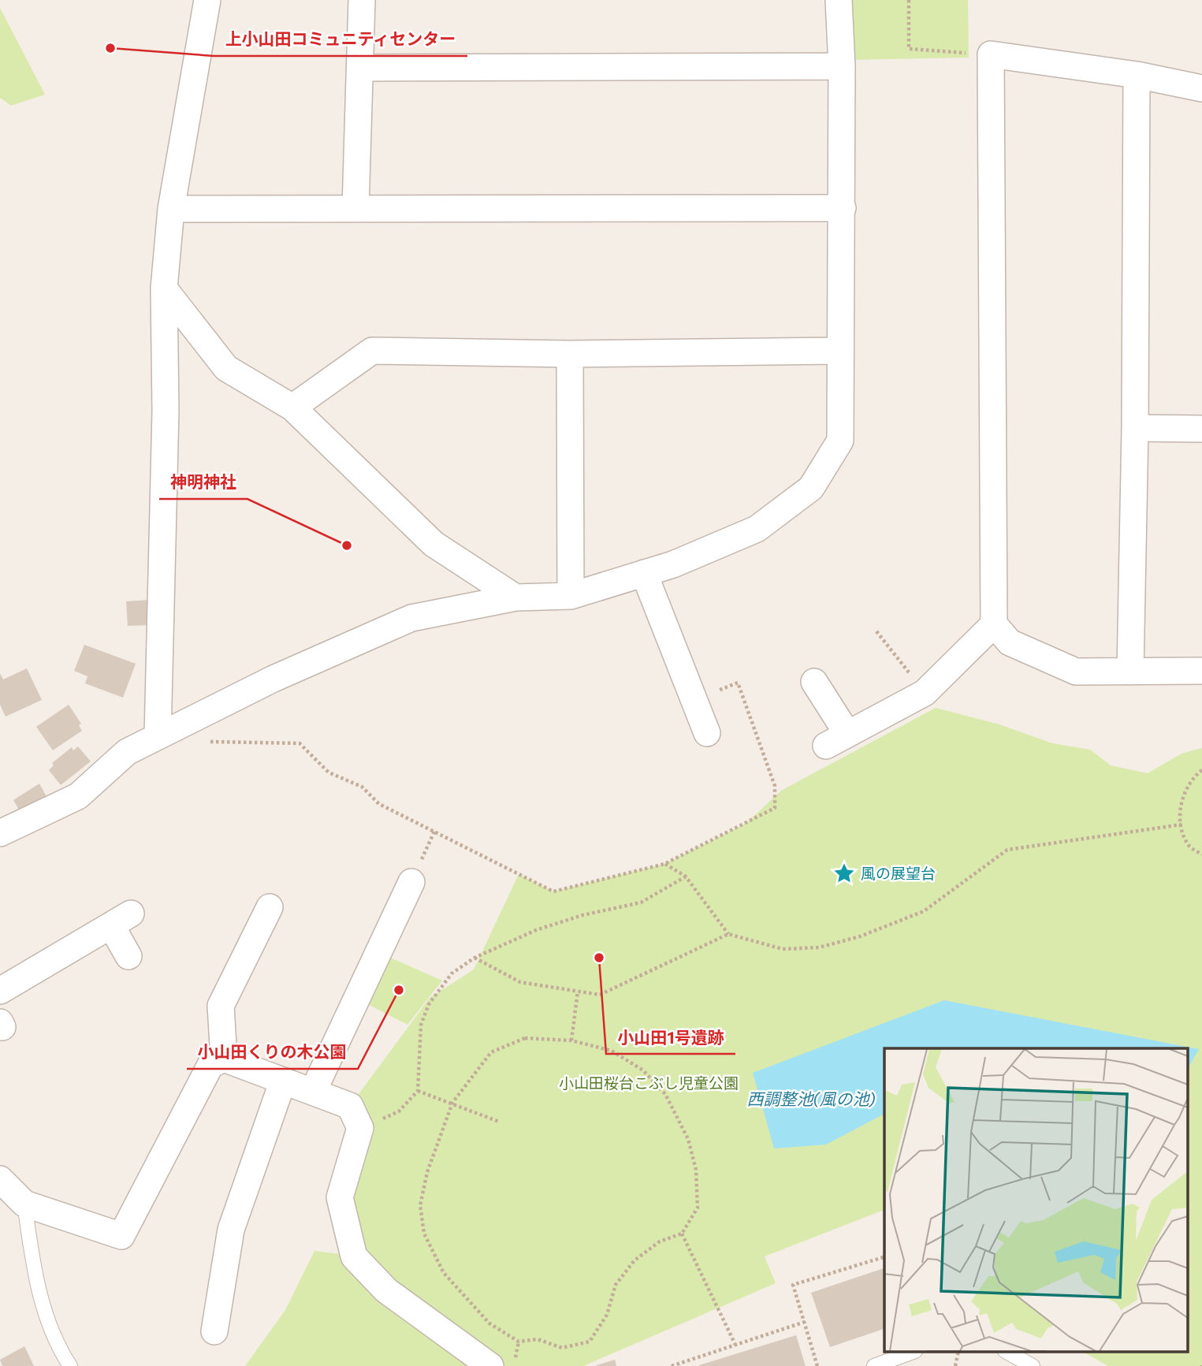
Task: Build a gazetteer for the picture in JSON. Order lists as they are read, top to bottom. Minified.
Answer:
{"water":["西調整池(風の池)"],"parks":["小山田桜台こぶし児童公園"],"places":{"other":["上小山田コミュニティセンター","神明神社","小山田1号遺跡","小山田くりの木公園"],"place":["風の展望台"]}}
